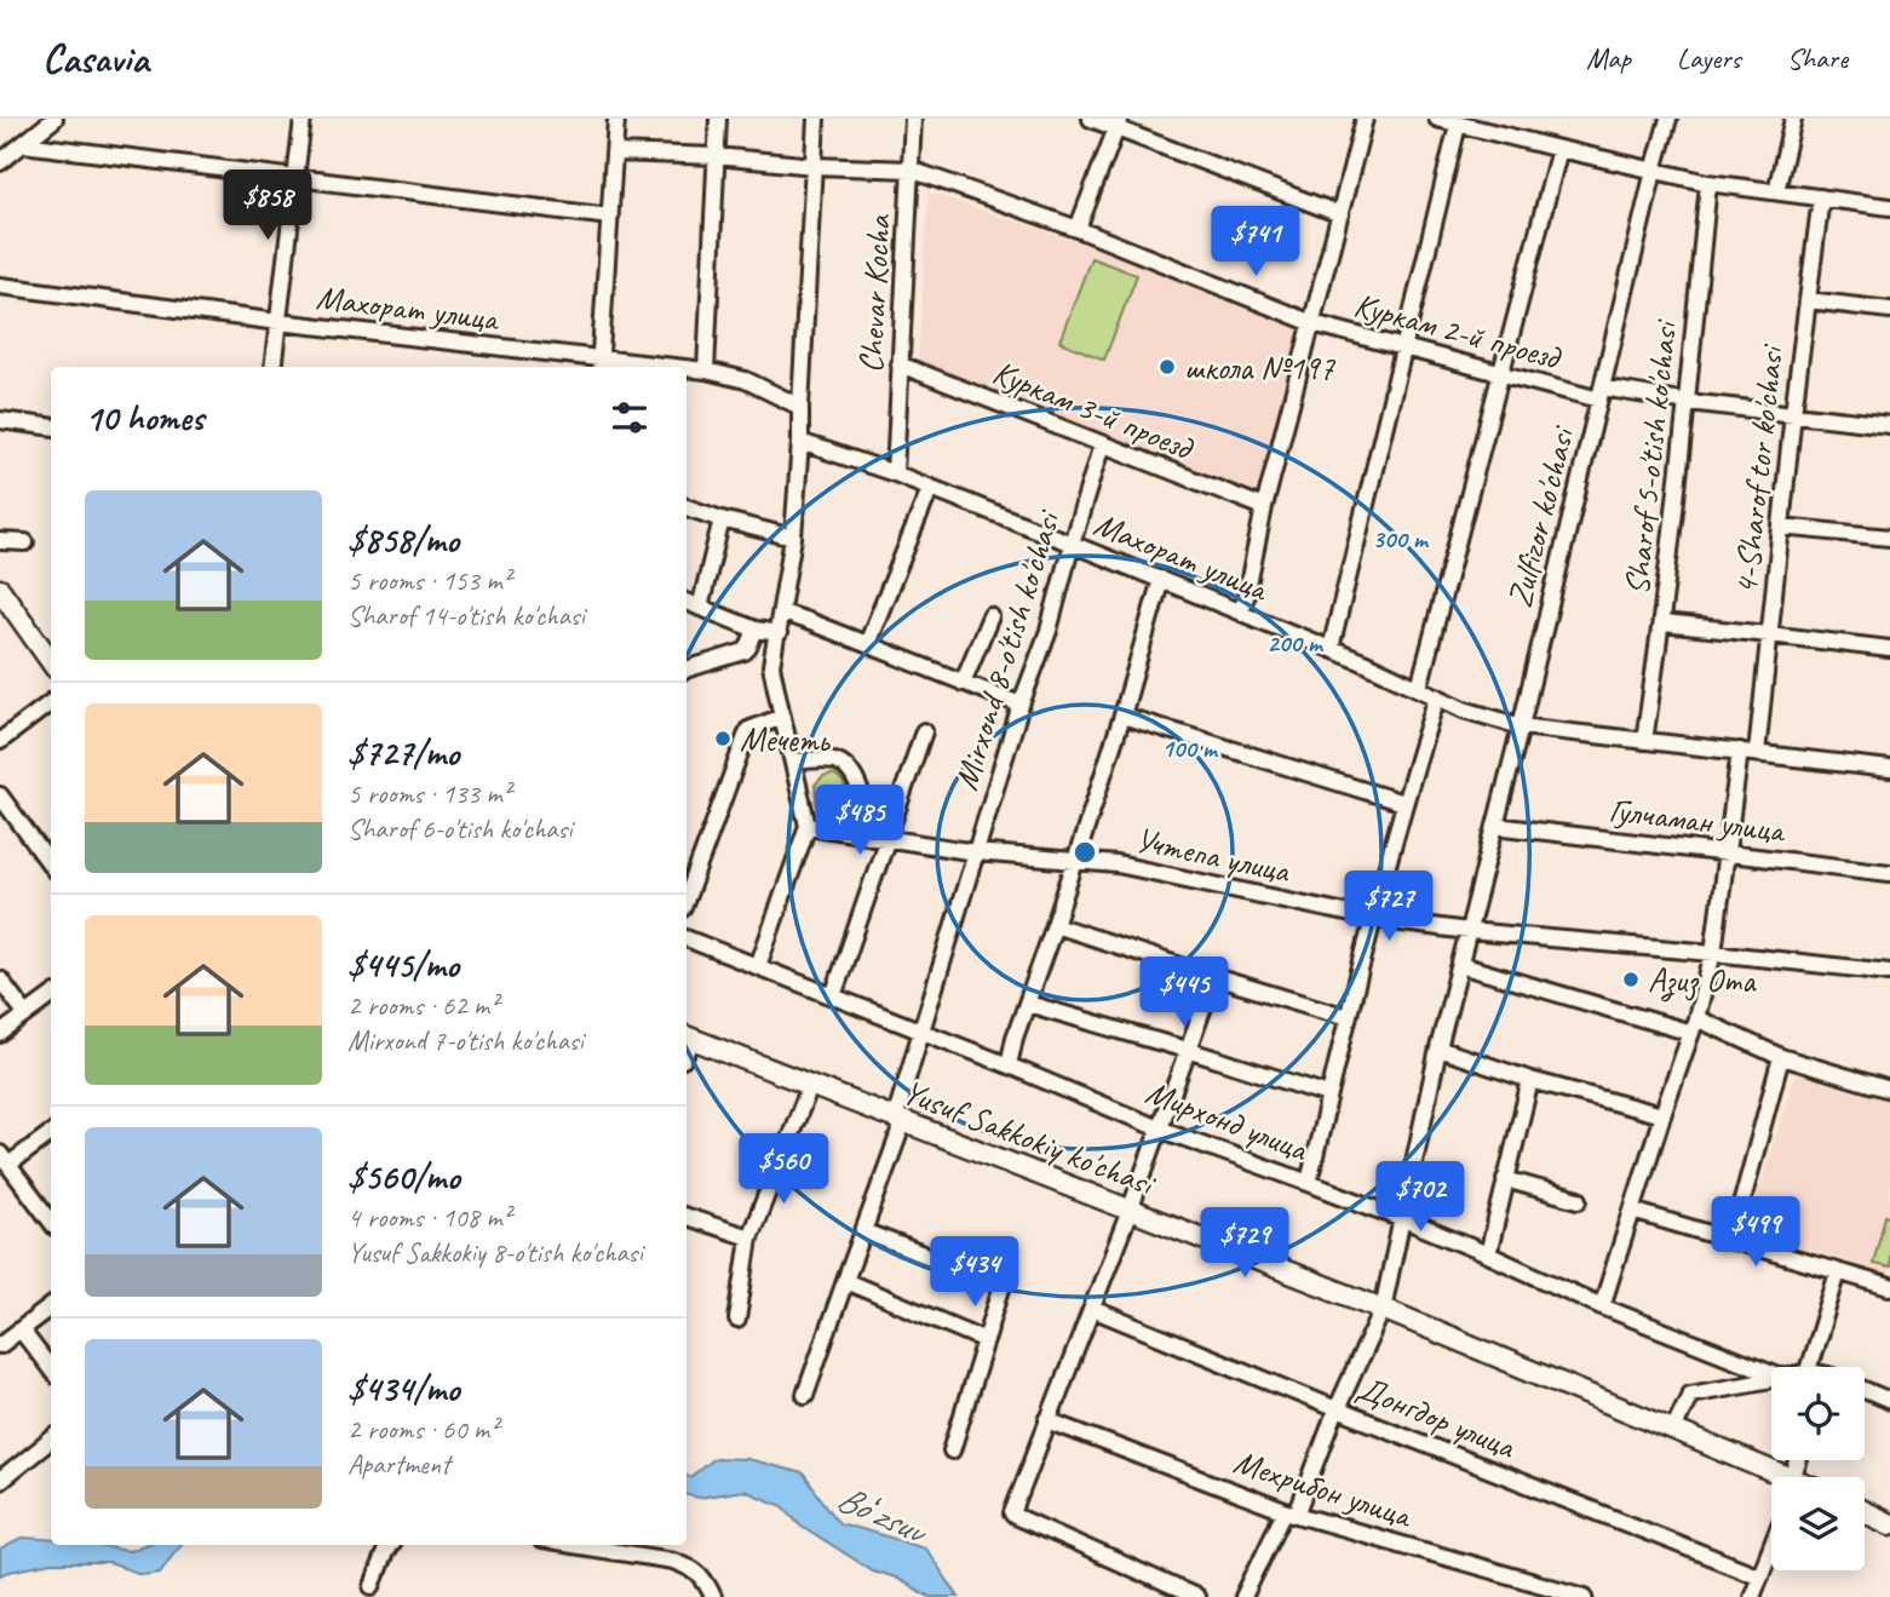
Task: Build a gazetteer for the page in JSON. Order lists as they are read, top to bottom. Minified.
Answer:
{"streets":{"main road":["Yusuf Sakkokiy ko'chasi"],"street":["Chevar Kocha","Махорат улица","Куркам 2-й проезд","Куркам 3-й проезд","Sharof 5-o'tish ko'chasi","4-Sharof tor ko'chasi","Zulfizor ko'chasi","Mirxond 8-o'tish ko'chasi","Гулчаман улица","Учтепа улица","Мирхонд улица","Донгдор улица","Мехрибон улица"]},"crossings":[["Chevar Kocha","Махорат улица"],["Chevar Kocha","Куркам 2-й проезд"],["Chevar Kocha","Куркам 3-й проезд"],["Махорат улица","Sharof 5-o'tish ko'chasi"],["Махорат улица","4-Sharof tor ko'chasi"],["Махорат улица","Zulfizor ko'chasi"],["Махорат улица","Mirxond 8-o'tish ko'chasi"],["Куркам 2-й проезд","Sharof 5-o'tish ko'chasi"],["Куркам 2-й проезд","4-Sharof tor ko'chasi"],["Куркам 2-й проезд","Zulfizor ko'chasi"],["Куркам 3-й проезд","Mirxond 8-o'tish ko'chasi"],["Zulfizor ko'chasi","Гулчаман улица"],["Zulfizor ko'chasi","Учтепа улица"],["Zulfizor ko'chasi","Мирхонд улица"],["Zulfizor ko'chasi","Yusuf Sakkokiy ko'chasi"],["Zulfizor ko'chasi","Донгдор улица"],["Zulfizor ko'chasi","Мехрибон улица"],["Mirxond 8-o'tish ko'chasi","Учтепа улица"],["Mirxond 8-o'tish ko'chasi","Мирхонд улица"],["Mirxond 8-o'tish ko'chasi","Yusuf Sakkokiy ko'chasi"]],"water":["Boʻzsuv"],"places":["школа №197","Мечеть","Азиз Ота"],"page":{"header":"Casavia","nav":["Map","Layers","Share"],"price":["$858","$741","$485","$727","$445","$560","$702","$499","$729","$434"],"heading":"10 homes","list":[{"name":"$858/mo","note":"5 rooms · 153 m² · Sharof 14-o'tish ko'chasi"},{"name":"$727/mo","note":"5 rooms · 133 m² · Sharof 6-o'tish ko'chasi"},{"name":"$445/mo","note":"2 rooms · 62 m² · Mirxond 7-o'tish ko'chasi"},{"name":"$560/mo","note":"4 rooms · 108 m² · Yusuf Sakkokiy 8-o'tish ko'chasi"},{"name":"$434/mo","note":"2 rooms · 60 m² · Apartment"}]},"rings":["300 m","200 m","100 m"]}
